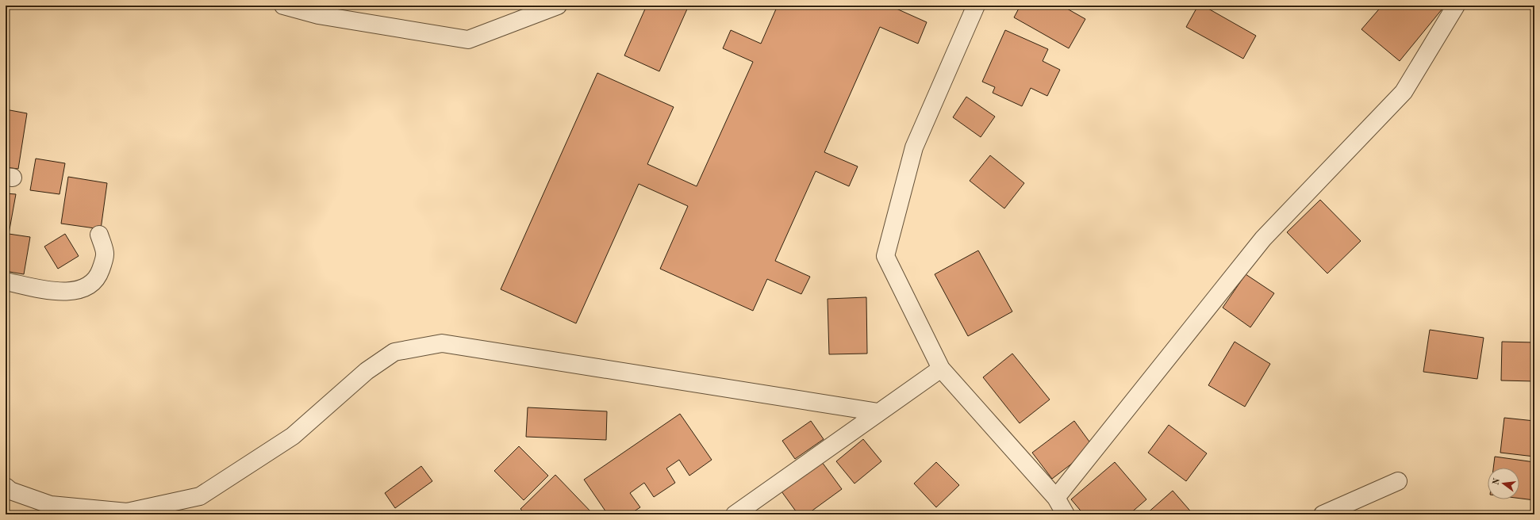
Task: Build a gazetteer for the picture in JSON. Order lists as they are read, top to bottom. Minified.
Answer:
{"north":"left"}
